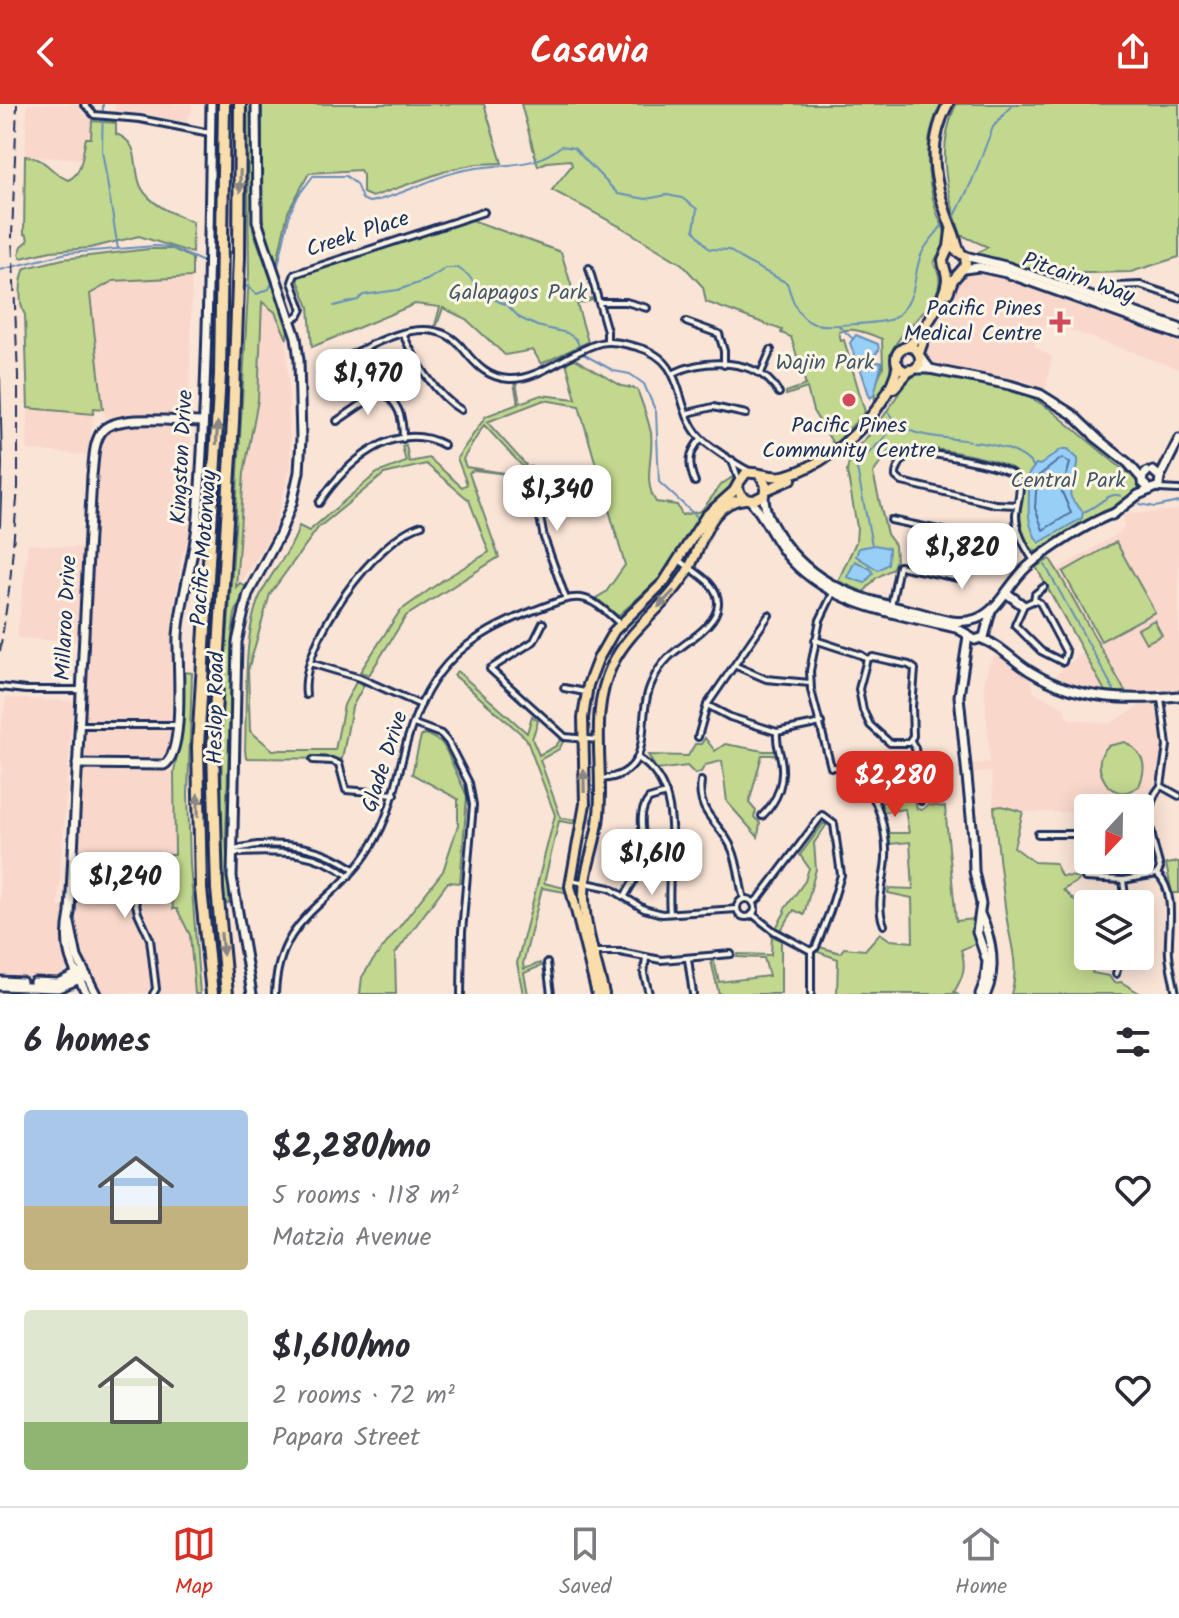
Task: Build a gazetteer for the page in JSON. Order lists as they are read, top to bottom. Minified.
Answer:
{"streets":{"highway":["Pacific Motorway"],"street":["Creek Place","Pitcairn Way","Kingston Drive","Millaroo Drive","Heslop Road","Glade Drive"]},"crossings":[["Creek Place","Heslop Road"],["Kingston Drive","Millaroo Drive"]],"parks":["Galapagos Park","Wajin Park","Central Park"],"places":{"health":["Pacific Pines Medical Centre"],"other":["Pacific Pines Community Centre"]},"north":"bottom","page":{"header":"Casavia","price":["$1,970","$1,340","$1,820","$2,280","$1,610","$1,240"],"heading":"6 homes","list":[{"name":"$2,280/mo","note":"5 rooms · 118 m² · Matzia Avenue"},{"name":"$1,610/mo","note":"2 rooms · 72 m² · Papara Street"}],"tabs":["Map","Saved","Home"]}}
